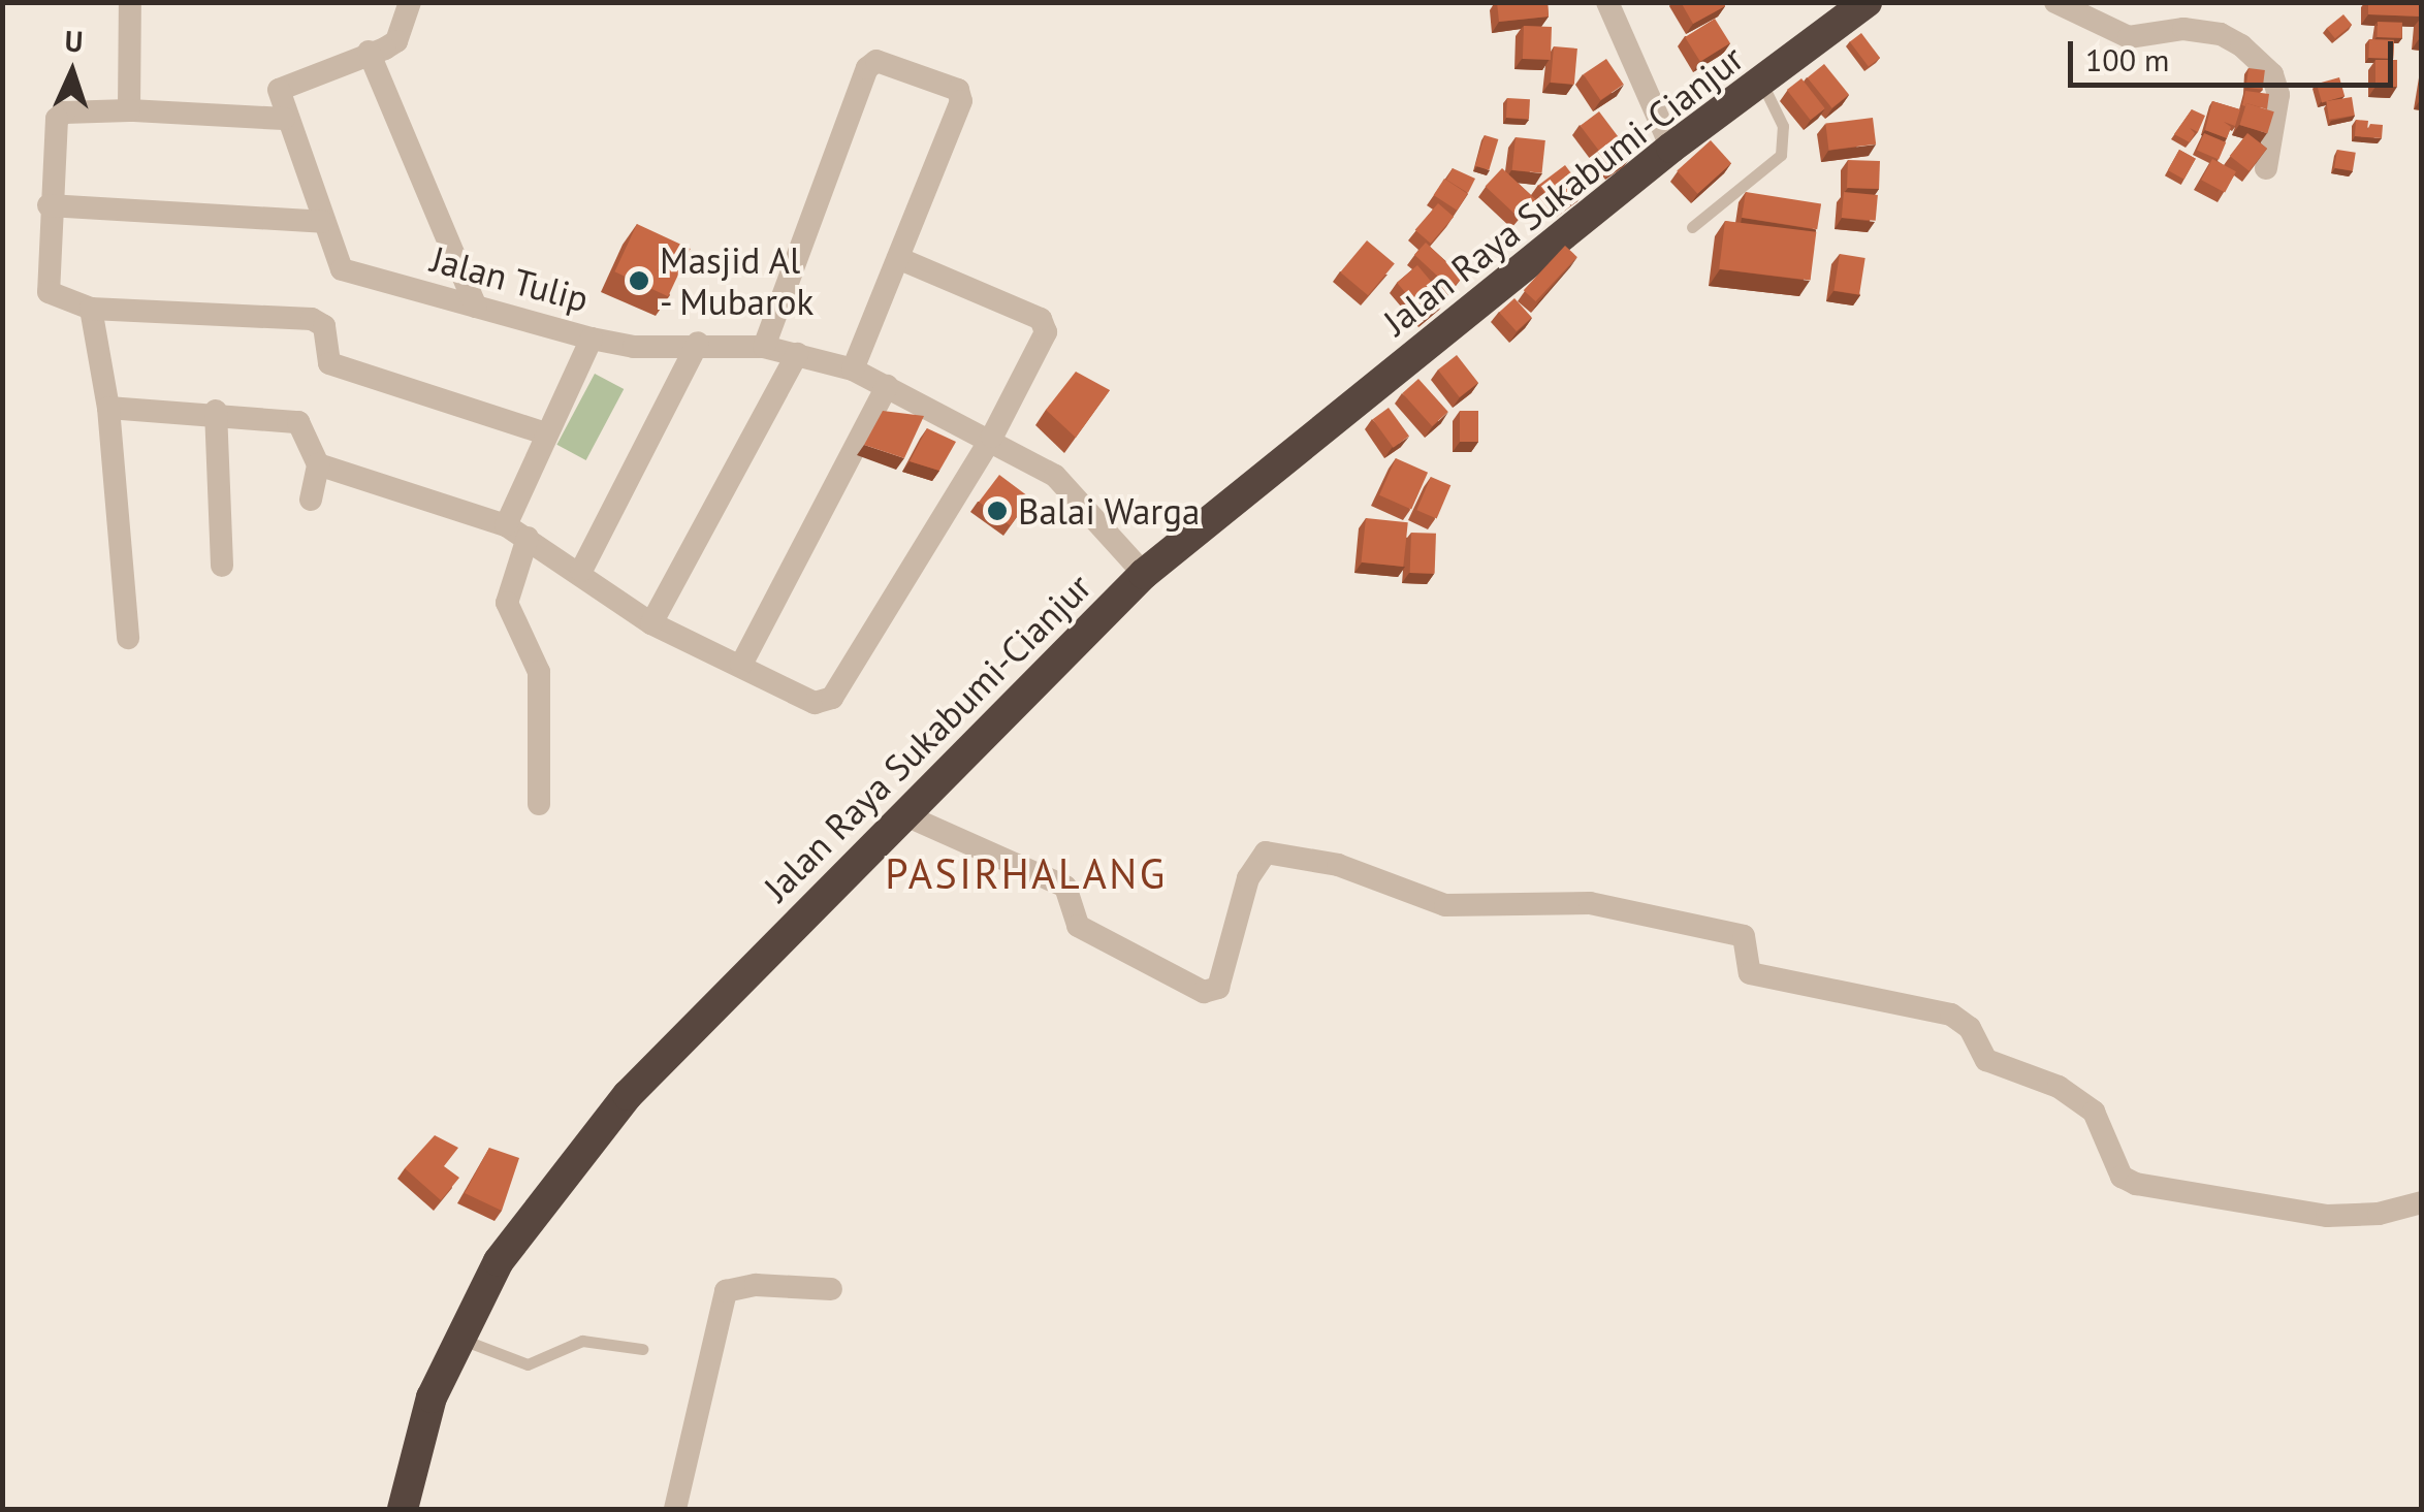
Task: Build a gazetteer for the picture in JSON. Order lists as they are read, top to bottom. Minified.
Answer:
{"streets":{"highway":["Jalan Raya Sukabumi-Cianjur"],"street":["Jalan Tulip"]},"crossings":[["Jalan Raya Sukabumi-Cianjur","Jalan Tulip"]],"districts":["PASIRHALANG"],"places":["Masjid Al - Mubarok","Balai Warga"],"scale_bar":"100 m","north":"top"}
